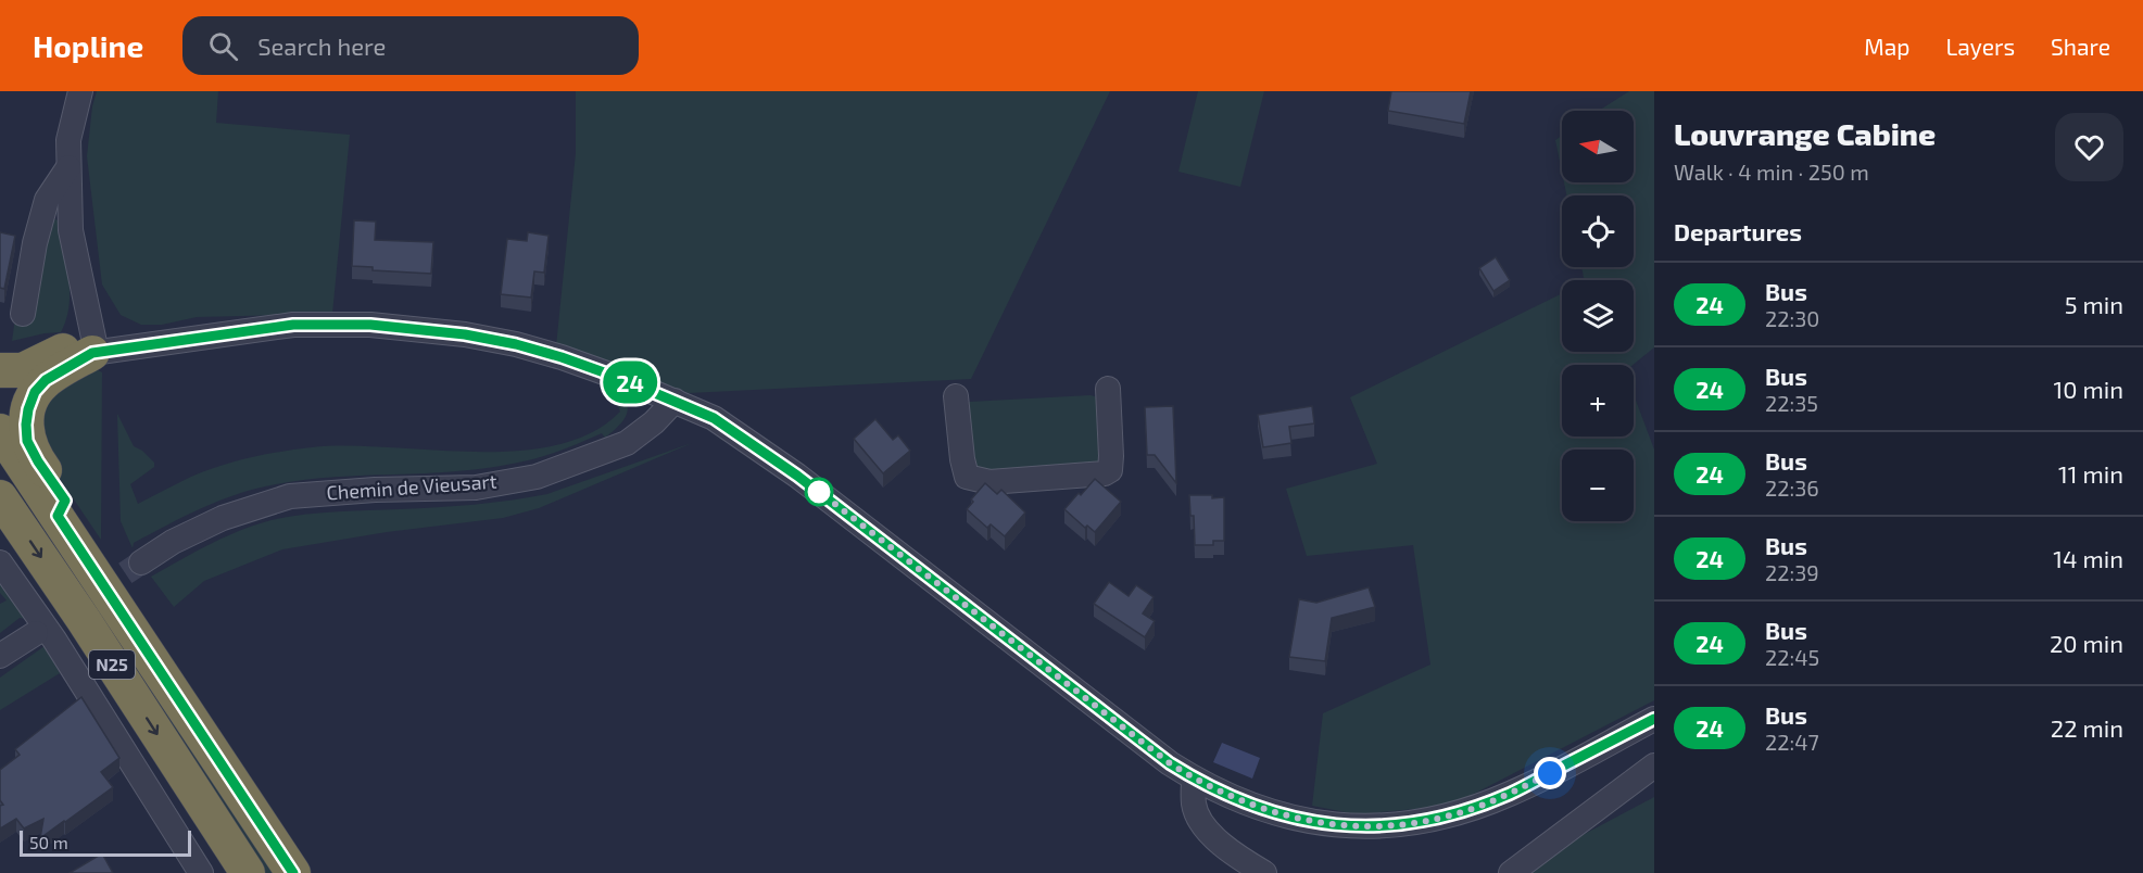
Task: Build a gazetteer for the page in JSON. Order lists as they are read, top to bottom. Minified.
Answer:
{"streets":{"highway":["N25"],"street":["Chemin de Vieusart"]},"lines":["bus line 24"],"scale_bar":"50 m","north":"left","page":{"header":"Hopline","search":"Search here","nav":["Map","Layers","Share"],"on_map":"24","heading":[["Louvrange Cabine","Walk · 4 min · 250 m"],"Departures"],"map_buttons":["+","−"],"list":[{"mark":"24","name":"Bus","note":"22:30","value":"5 min"},{"mark":"24","name":"Bus","note":"22:35","value":"10 min"},{"mark":"24","name":"Bus","note":"22:36","value":"11 min"},{"mark":"24","name":"Bus","note":"22:39","value":"14 min"},{"mark":"24","name":"Bus","note":"22:45","value":"20 min"},{"mark":"24","name":"Bus","note":"22:47","value":"22 min"}],"scale":"50 m"}}
